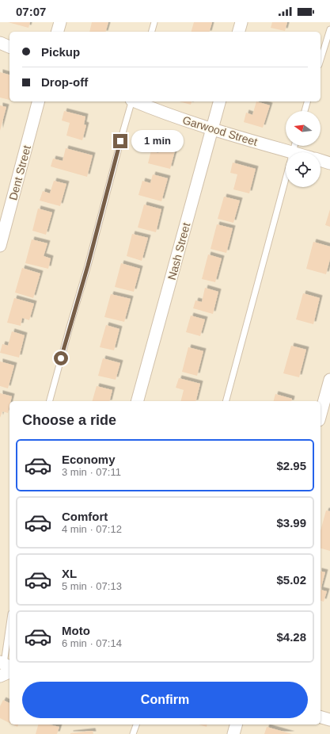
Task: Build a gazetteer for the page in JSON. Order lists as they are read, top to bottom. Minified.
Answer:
{"streets":{"street":["Garwood Street","Dent Street","Nash Street"]},"crossings":[["Garwood Street","Nash Street"]],"north":"left","page":{"status":"07:07","banner":["Pickup","Drop-off"],"bubble":"1 min","heading":"Choose a ride","list":[{"name":"Economy","note":"3 min · 07:11","value":"$2.95"},{"name":"Comfort","note":"4 min · 07:12","value":"$3.99"},{"name":"XL","note":"5 min · 07:13","value":"$5.02"},{"name":"Moto","note":"6 min · 07:14","value":"$4.28"}],"buttons":"Confirm"}}
